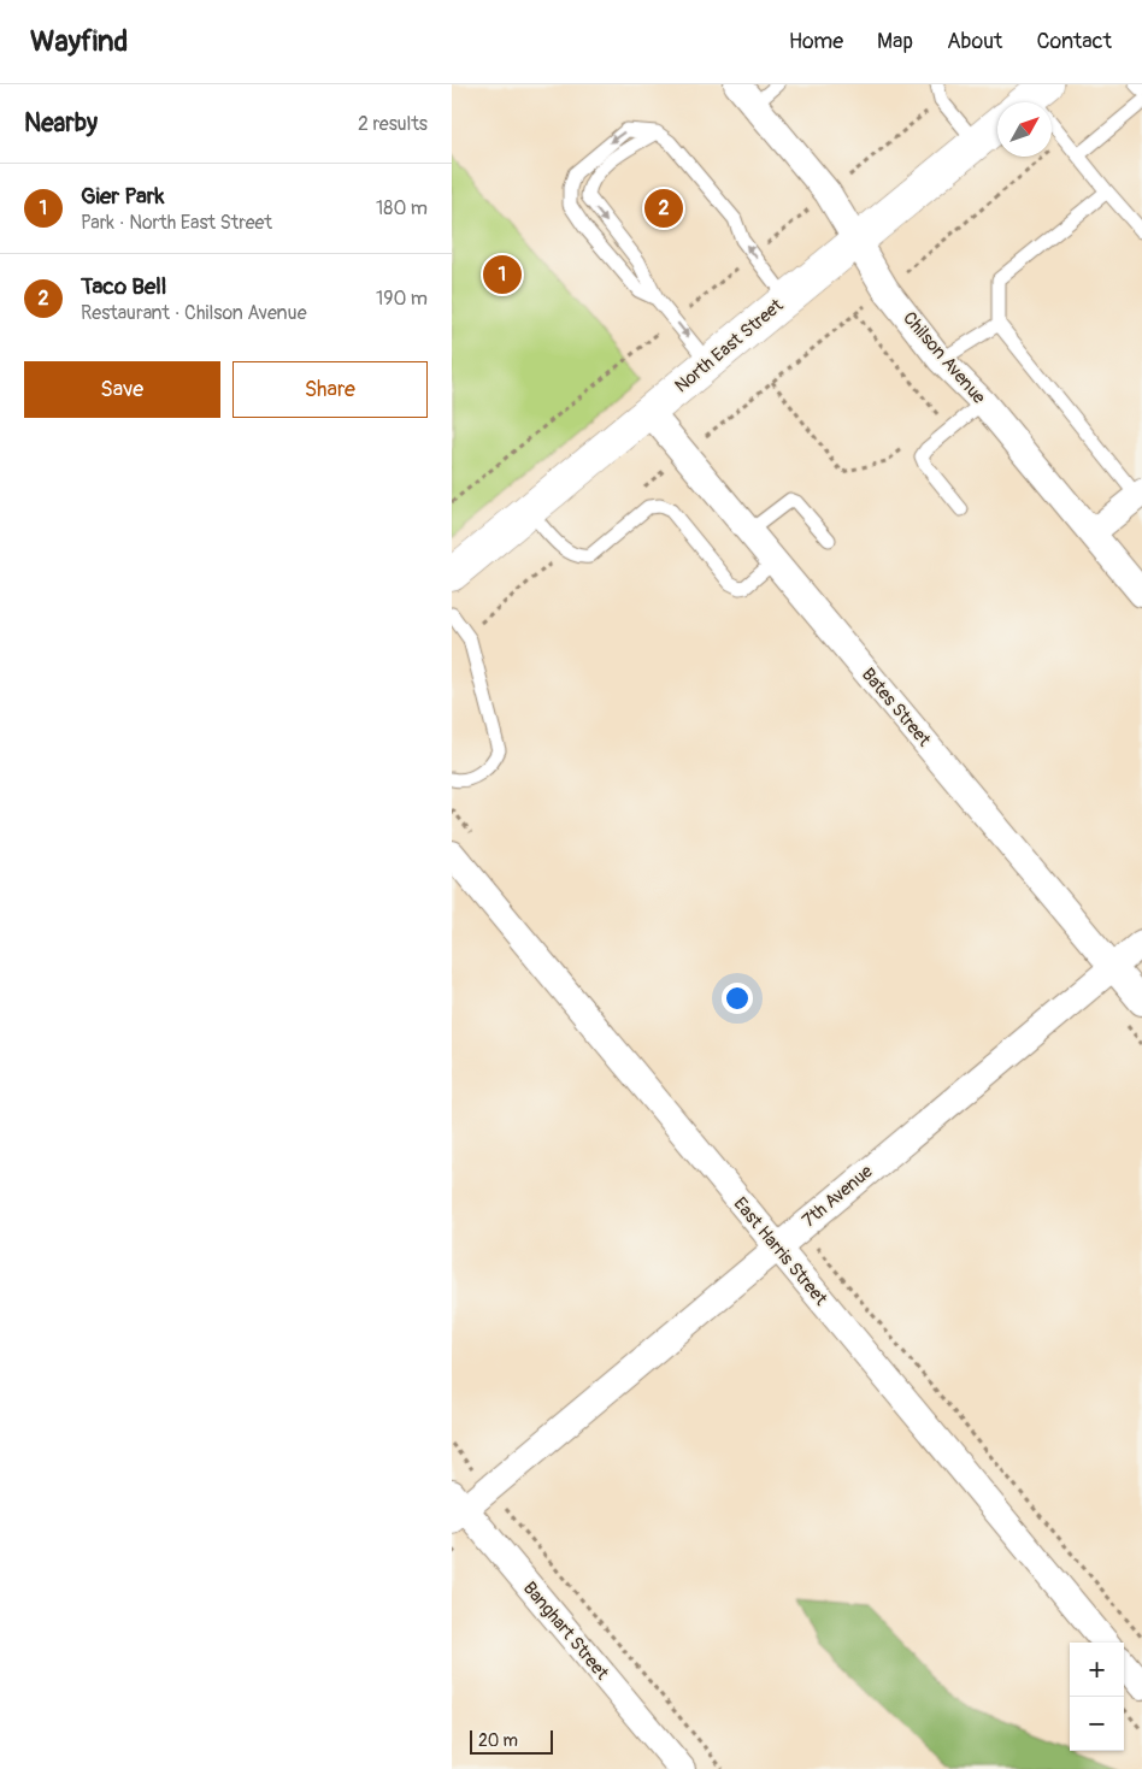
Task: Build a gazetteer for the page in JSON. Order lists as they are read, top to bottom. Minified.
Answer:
{"streets":{"main road":["North East Street"],"street":["Chilson Avenue","Bates Street","7th Avenue","East Harris Street","Banghart Street"]},"crossings":[["North East Street","Chilson Avenue"],["North East Street","Bates Street"],["Bates Street","7th Avenue"],["7th Avenue","East Harris Street"],["7th Avenue","Banghart Street"]],"scale_bar":"20 m","north":"top right","page":{"header":"Wayfind","nav":["Home","Map","About","Contact"],"heading":["Nearby","2 results"],"list":[{"mark":"1","name":"Gier Park","note":"Park · North East Street","value":"180 m"},{"mark":"2","name":"Taco Bell","note":"Restaurant · Chilson Avenue","value":"190 m"}],"pins":["2","1"],"buttons":["Save","Share"],"map_buttons":["+","−"],"scale":"20 m"}}
